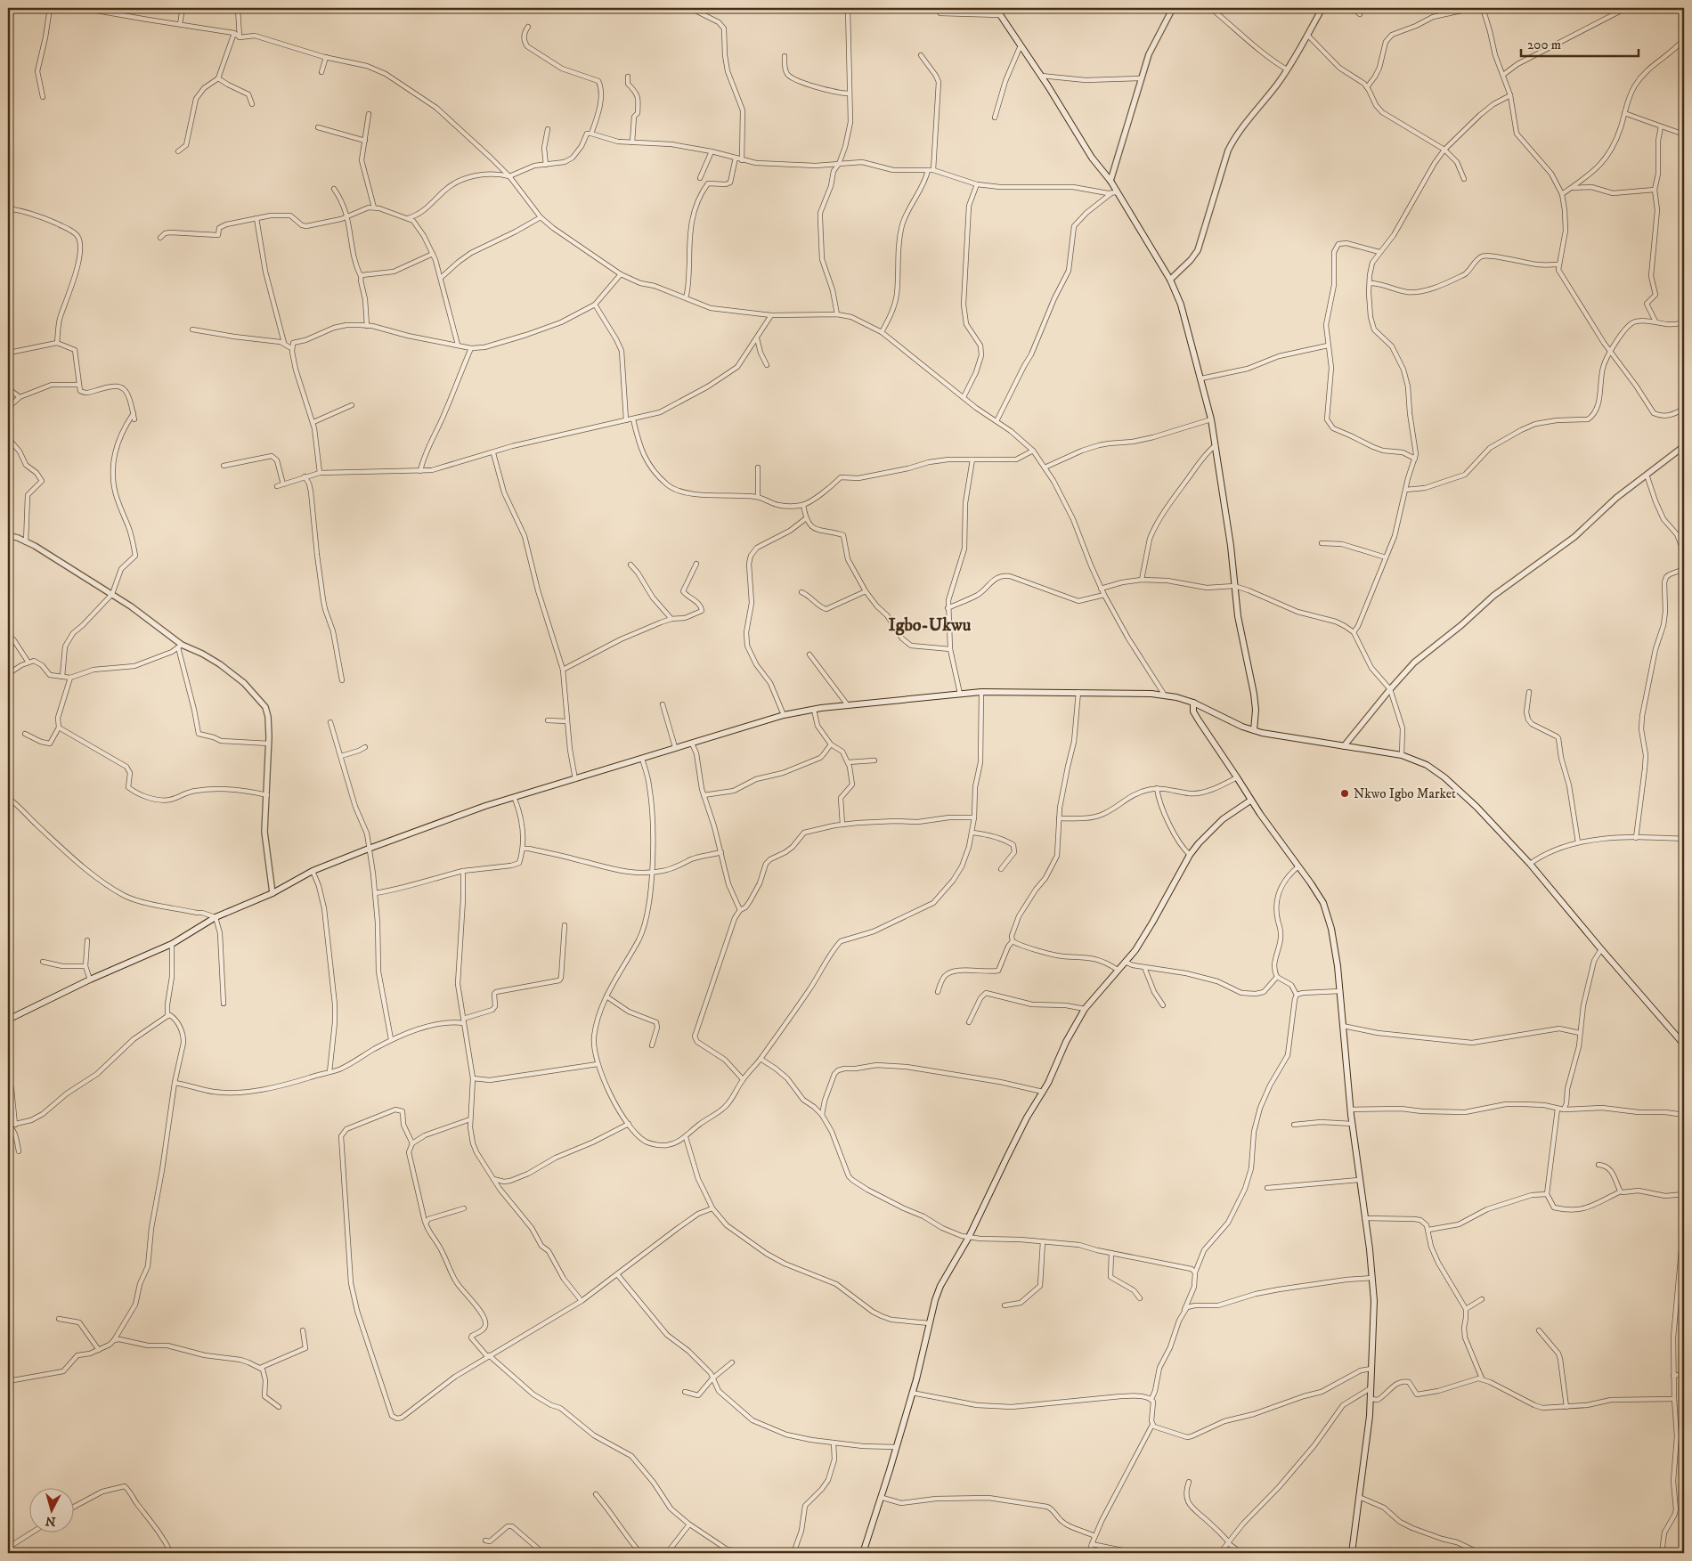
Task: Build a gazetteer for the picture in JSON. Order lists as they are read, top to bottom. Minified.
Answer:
{"districts":["Igbo-Ukwu"],"places":["Nkwo Igbo Market"],"scale_bar":"200 m","north":"bottom"}
